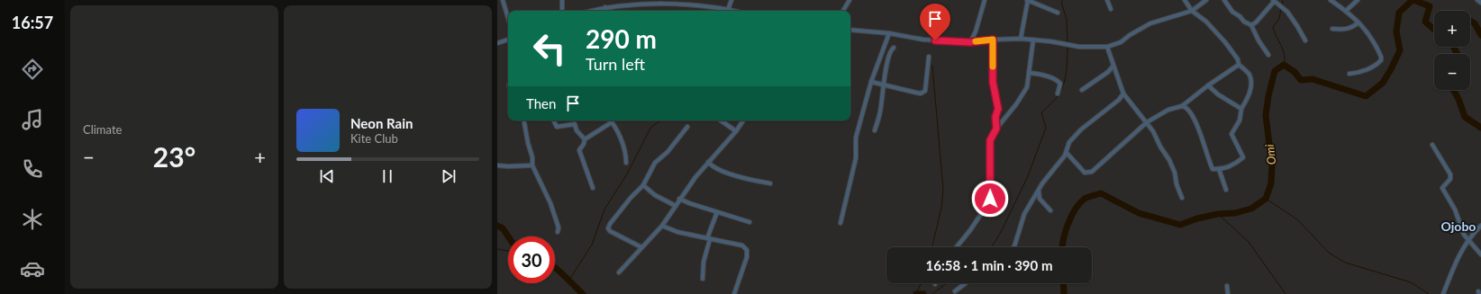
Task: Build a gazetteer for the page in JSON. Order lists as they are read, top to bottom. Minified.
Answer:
{"districts":["Ojobo"],"water":["Omi"],"page":{"tabs":"16:57","tile":"Climate","map_buttons":["+","−"],"turn":["290 m","Turn left"],"then":"Then","song":["Neon Rain","Kite Club"],"heat":["−","23°","+"],"limit":"30","trip":"16:58 · 1 min · 390 m"}}
